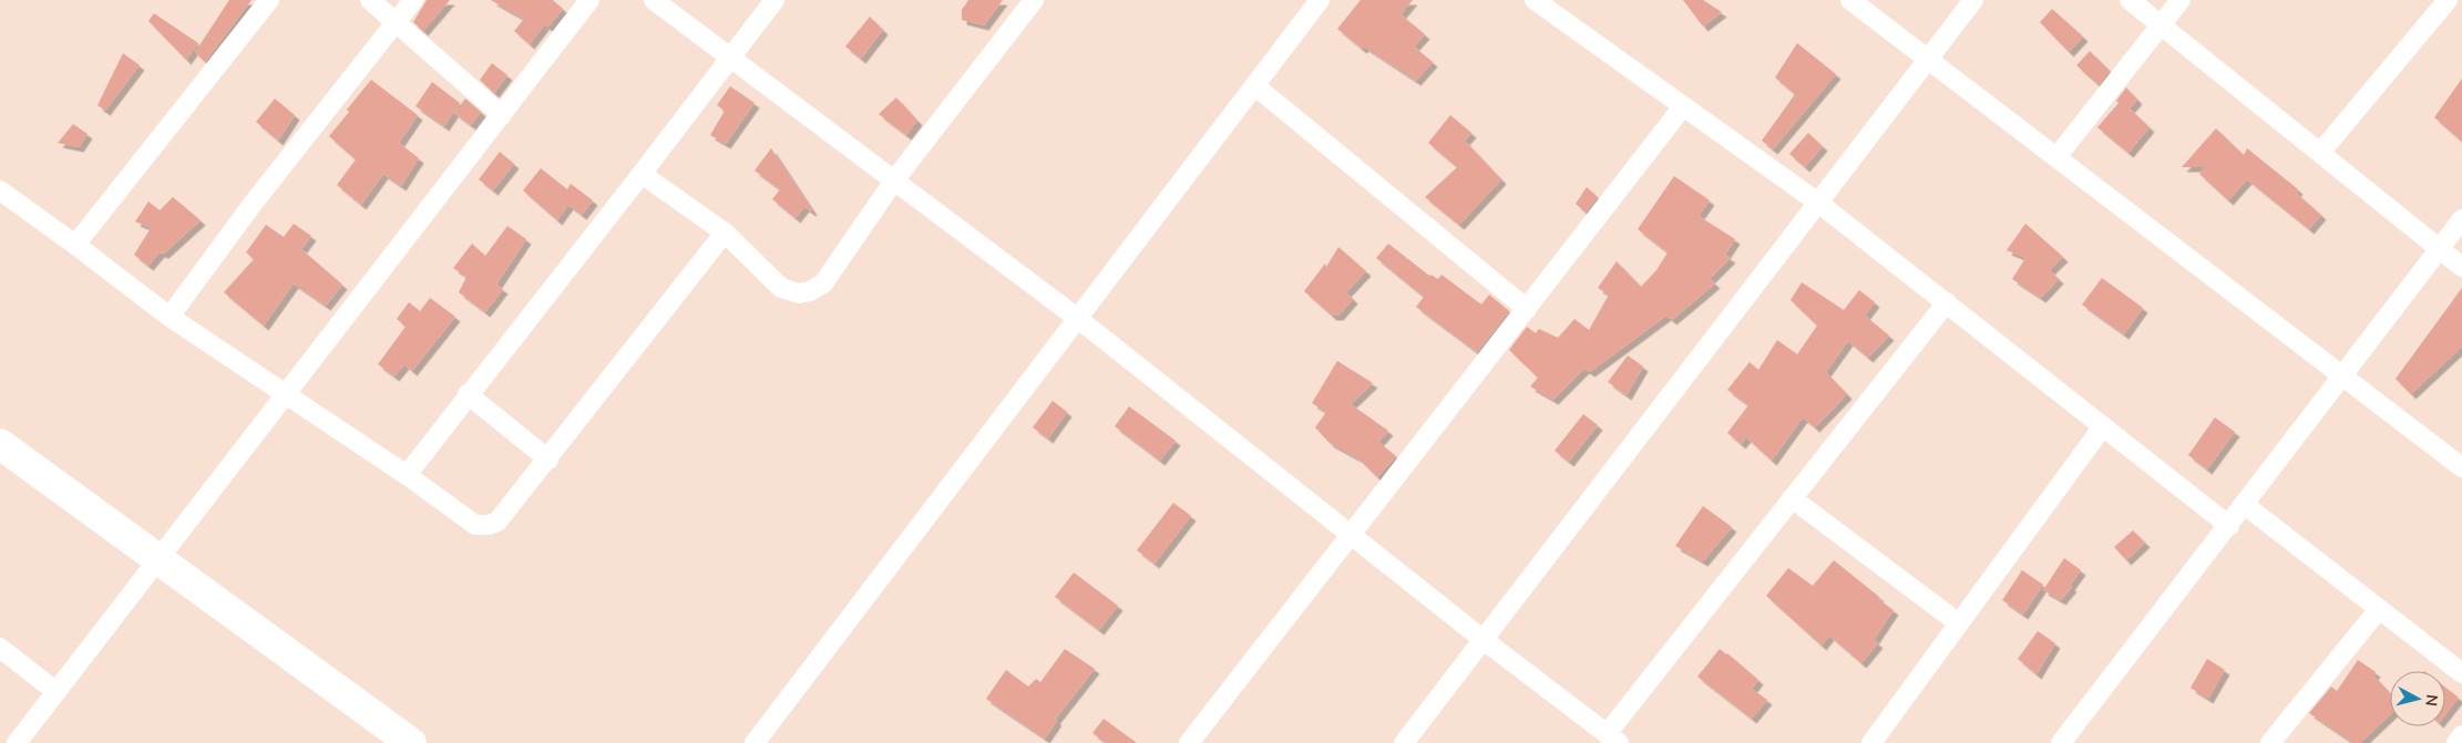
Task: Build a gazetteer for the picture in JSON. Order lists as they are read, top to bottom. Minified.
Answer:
{"north":"right"}
